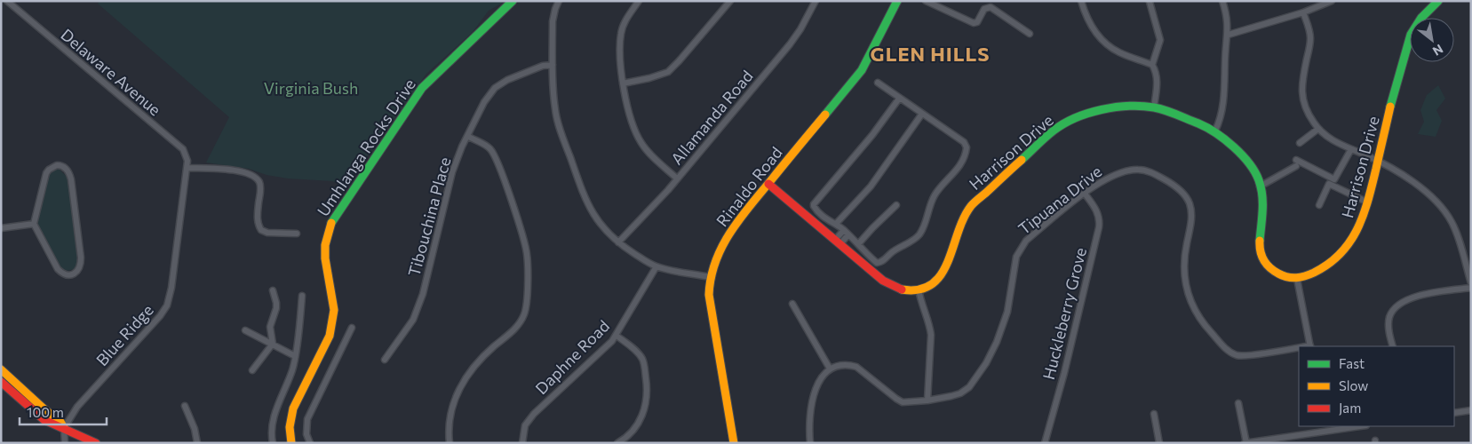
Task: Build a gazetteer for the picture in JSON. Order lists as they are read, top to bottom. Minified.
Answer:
{"streets":{"street":["Delaware Avenue","Allamanda Road","Umhlanga Rocks Drive","Harrison Drive","Rinaldo Road","Tipuana Drive","Tibouchina Place","Huckleberry Grove","Blue Ridge","Daphne Road"]},"crossings":[["Delaware Avenue","Blue Ridge"],["Tipuana Drive","Huckleberry Grove"]],"districts":["GLEN HILLS"],"parks":["Virginia Bush"],"legend":["Fast","Slow","Jam"],"scale_bar":"100 m","north":"bottom right"}
